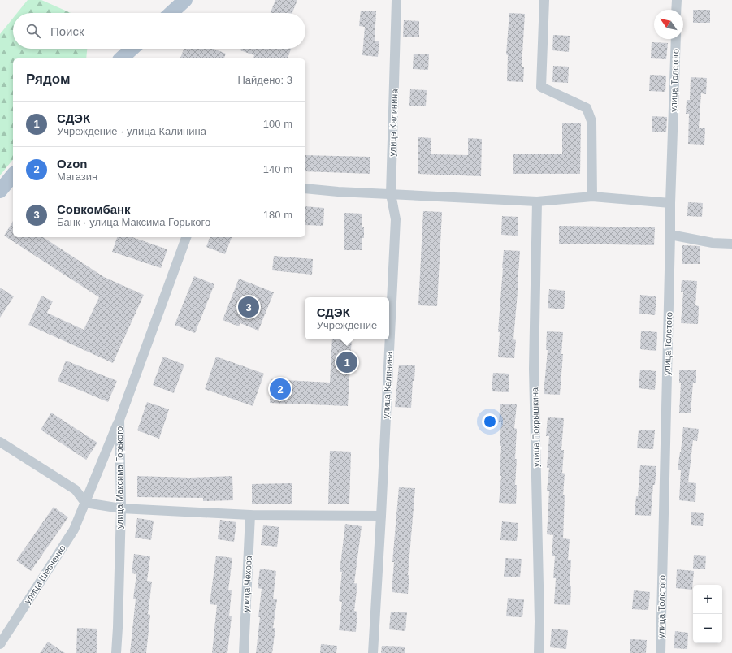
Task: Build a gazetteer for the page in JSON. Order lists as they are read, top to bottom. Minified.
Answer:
{"streets":{"street":["улица Толстого","улица Калинина","улица Покрышкина","улица Максима Горького","улица Шевченко","улица Чехова"]},"crossings":[["улица Максима Горького","улица Шевченко"]],"north":"top left","page":{"search":"Поиск","heading":["Рядом","Найдено: 3"],"list":[{"mark":"1","name":"СДЭК","note":"Учреждение · улица Калинина","value":"100 m"},{"mark":"2","name":"Ozon","note":"Магазин","value":"140 m"},{"mark":"3","name":"Совкомбанк","note":"Банк · улица Максима Горького","value":"180 m"}],"pins":["3","1","2"],"popup":["СДЭК","Учреждение"],"map_buttons":["+","−"]}}
